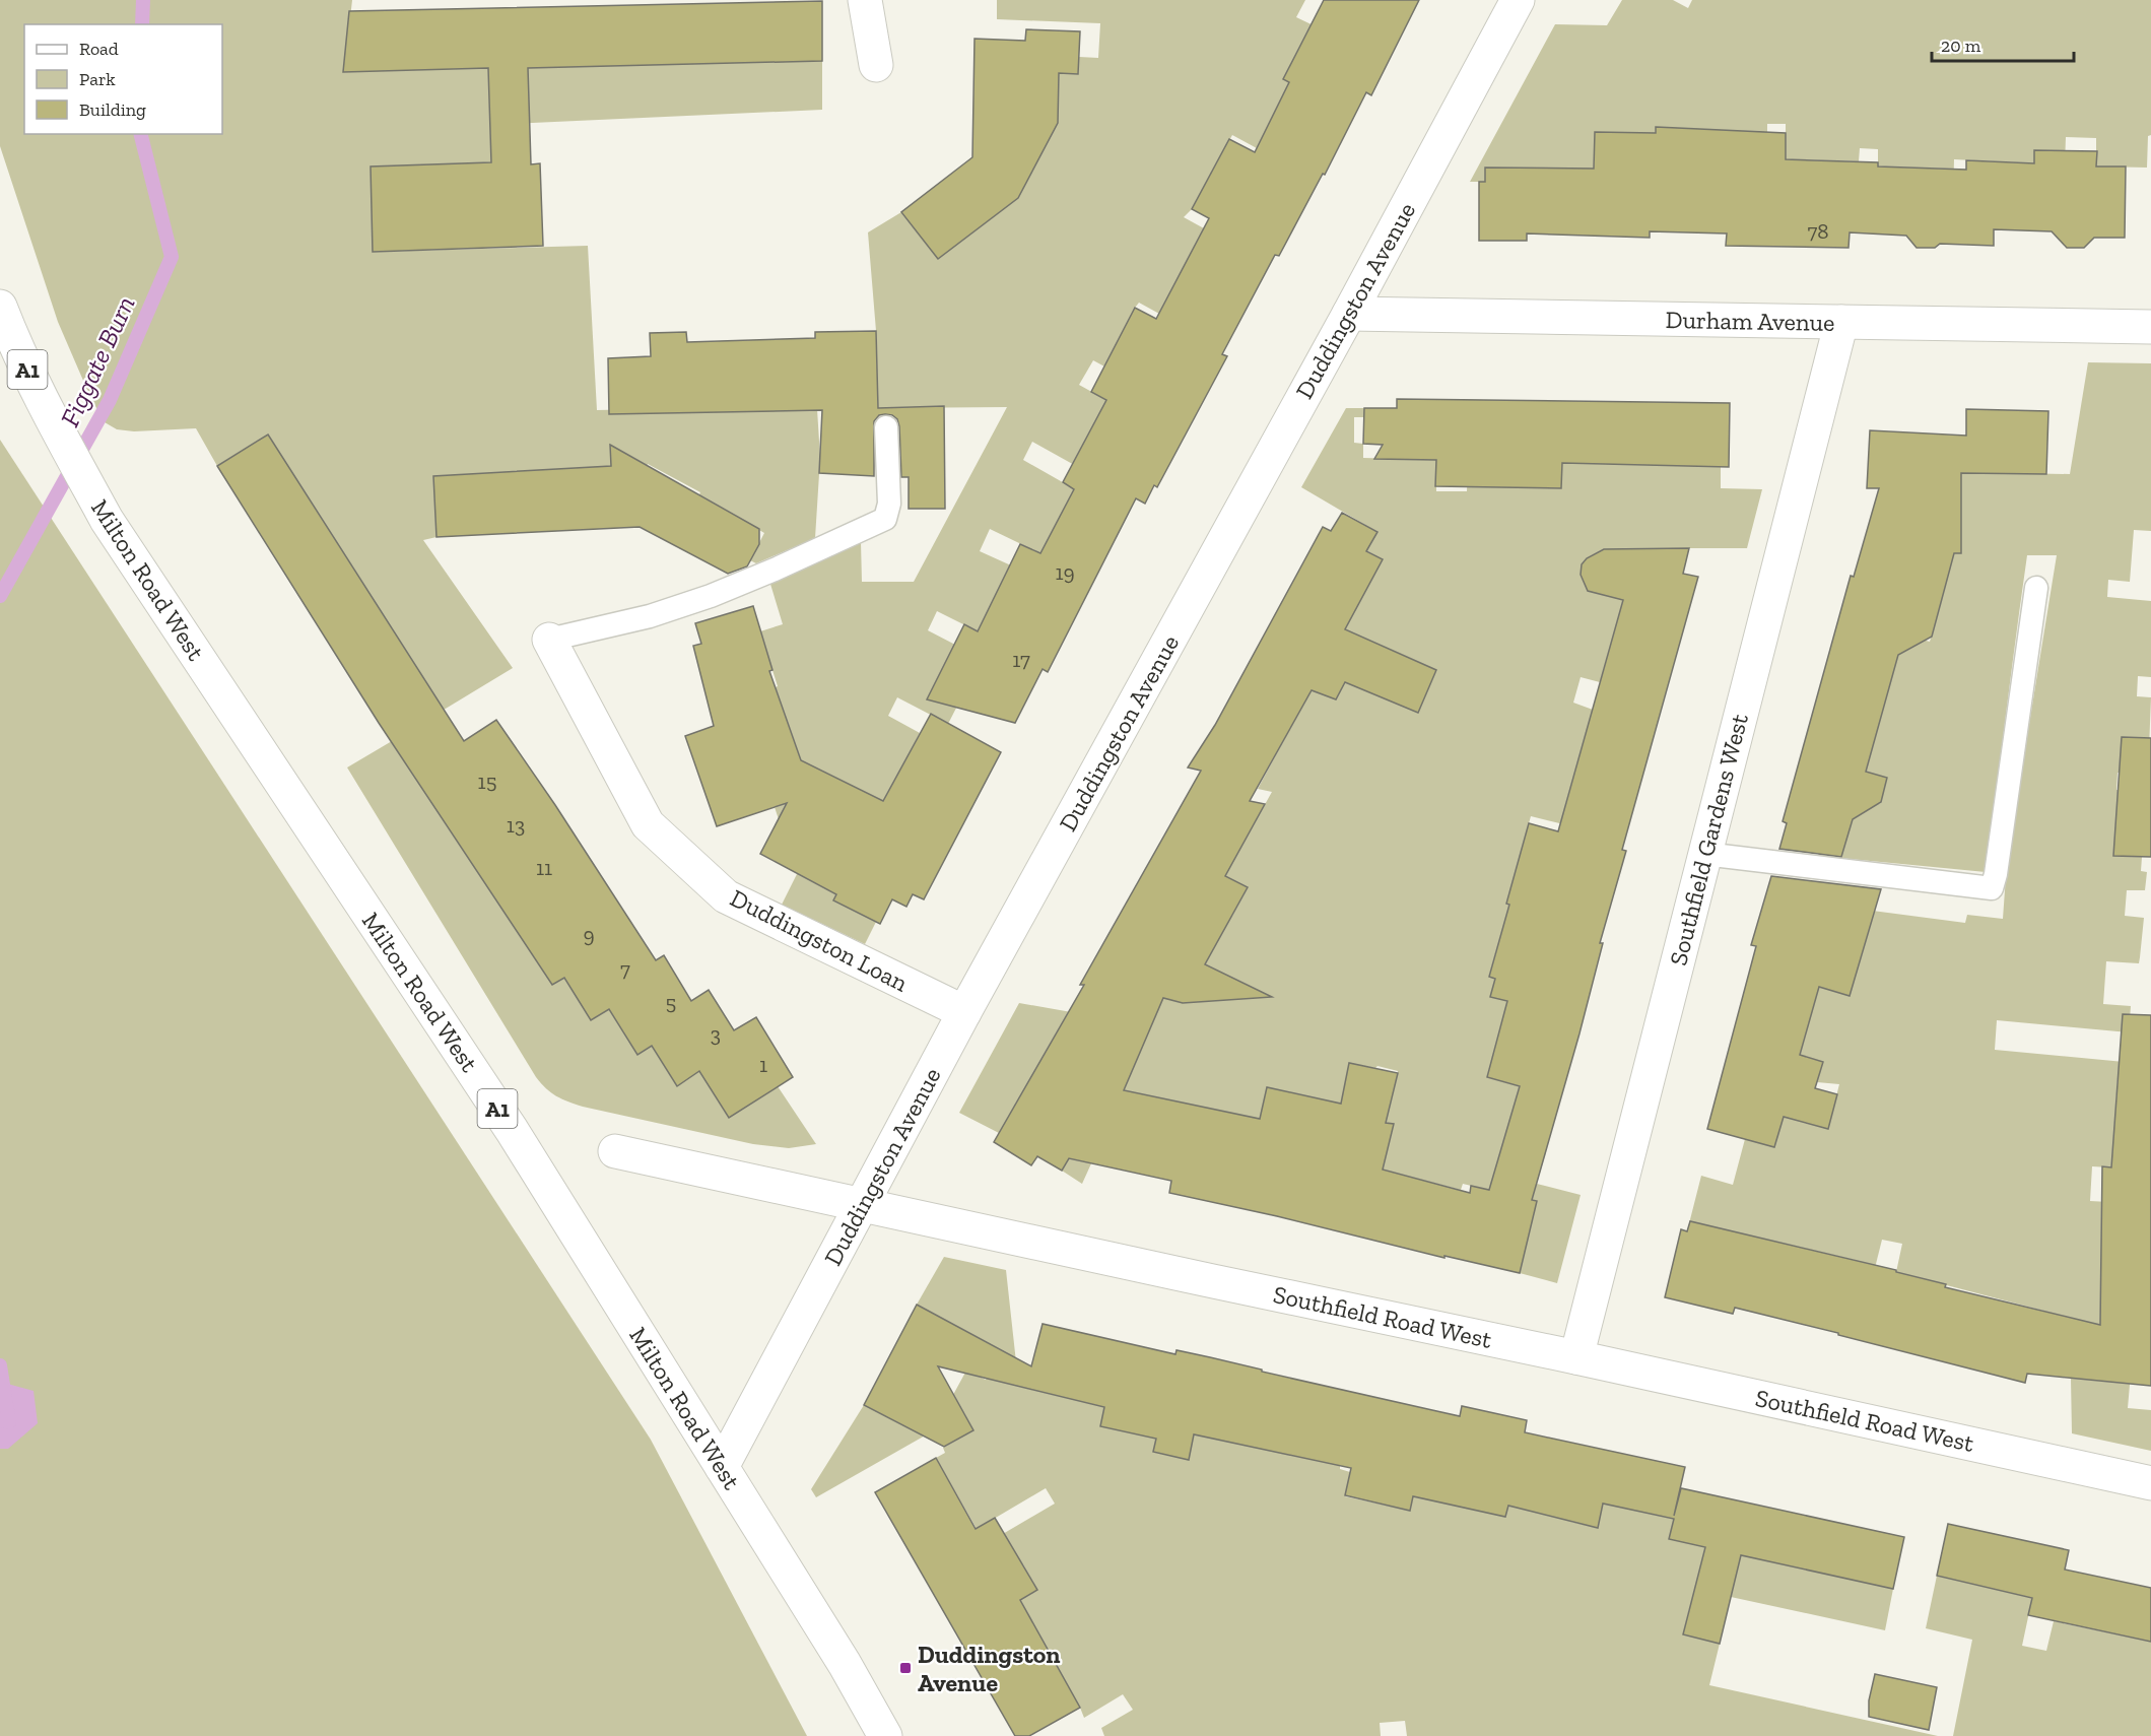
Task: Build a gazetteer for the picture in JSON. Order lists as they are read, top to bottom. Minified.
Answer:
{"streets":{"street":["Duddingston Avenue","Durham Avenue","A1","Milton Road West","Southfield Gardens West","Duddingston Loan","Southfield Road West"]},"crossings":[["Duddingston Avenue","Durham Avenue"],["Duddingston Avenue","Milton Road West"],["Duddingston Avenue","Duddingston Loan"],["Duddingston Avenue","Southfield Road West"],["Durham Avenue","Southfield Gardens West"],["Southfield Gardens West","Southfield Road West"]],"water":["Figgate Burn"],"places":{"transit":["Duddingston Avenue"]},"house_numbers":["78","19","17","15","13","11","9","7","5","3","1"],"legend":["Road","Park","Building"],"scale_bar":"20 m"}
